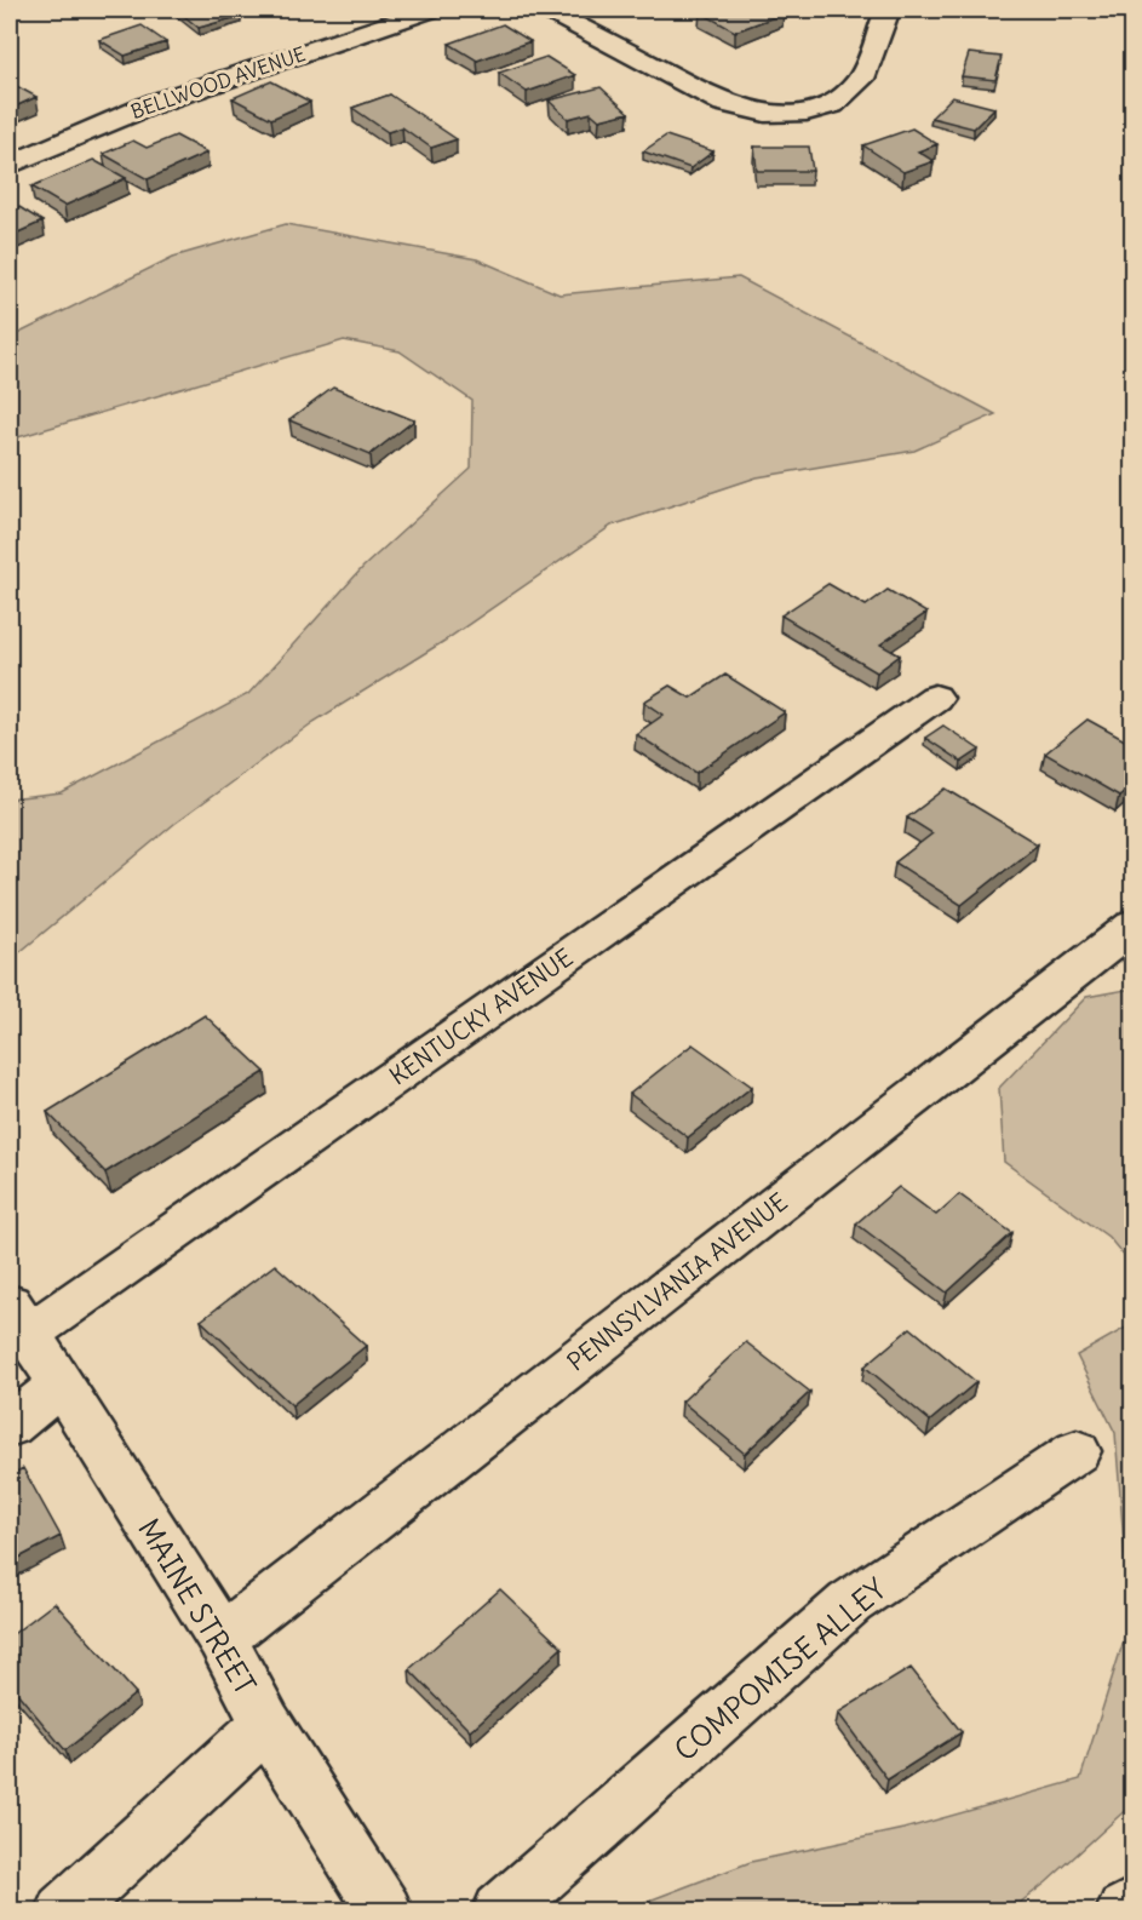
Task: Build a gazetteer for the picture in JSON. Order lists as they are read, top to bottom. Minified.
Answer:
{"streets":{"street":["BELLWOOD AVENUE","KENTUCKY AVENUE","PENNSYLVANIA AVENUE","MAINE STREET","COMPOMISE ALLEY"]},"crossings":[["KENTUCKY AVENUE","MAINE STREET"],["PENNSYLVANIA AVENUE","MAINE STREET"]]}
